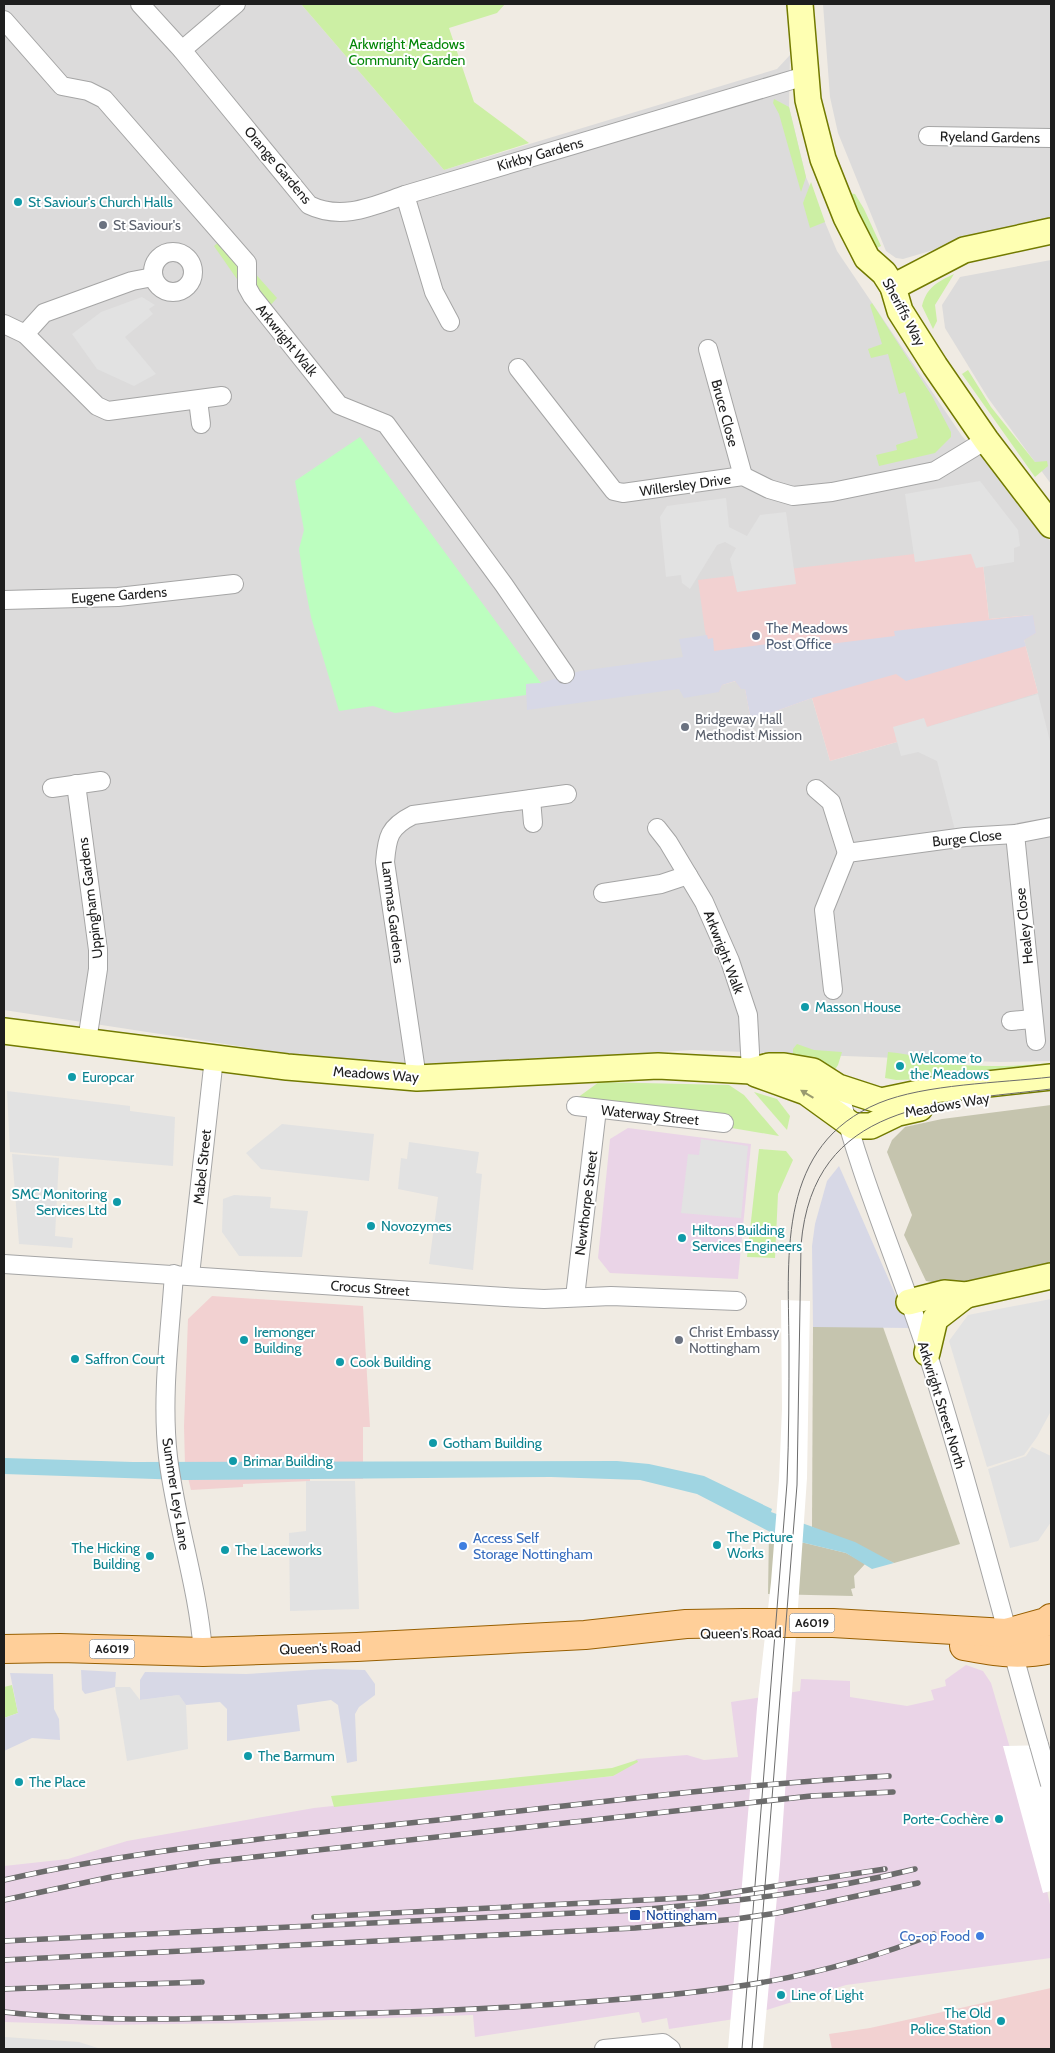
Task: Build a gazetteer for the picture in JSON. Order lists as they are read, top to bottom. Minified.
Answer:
{"streets":{"main road":["A6019","Queen's Road"],"street":["Ryeland Gardens","Kirkby Gardens","Orange Gardens","Sheriffs Way","Arkwright Walk","Bruce Close","Willersley Drive","Eugene Gardens","Burge Close","Uppingham Gardens","Lammas Gardens","Healey Close","Meadows Way","Waterway Street","Mabel Street","Newthorpe Street","Crocus Street","Arkwright Street North","Summer Leys Lane"]},"crossings":[["Kirkby Gardens","Orange Gardens"],["Kirkby Gardens","Sheriffs Way"],["Sheriffs Way","Willersley Drive"],["Arkwright Walk","Meadows Way"],["Bruce Close","Willersley Drive"],["Burge Close","Healey Close"],["Uppingham Gardens","Meadows Way"],["Lammas Gardens","Meadows Way"],["Meadows Way","Mabel Street"],["Meadows Way","Arkwright Street North"],["Waterway Street","Newthorpe Street"],["Mabel Street","Crocus Street"],["Mabel Street","Summer Leys Lane"],["Newthorpe Street","Crocus Street"],["Crocus Street","Summer Leys Lane"],["Arkwright Street North","A6019"],["Arkwright Street North","Queen's Road"],["Summer Leys Lane","Queen's Road"],["A6019","Queen's Road"]],"parks":["Arkwright Meadows Community Garden"],"places":{"other":["St Saviour's Church Halls","St Saviour's","The Meadows Post Office","Bridgeway Hall Methodist Mission","Masson House","Welcome to the Meadows","Europcar","SMC Monitoring Services Ltd","Novozymes","Hiltons Building Services Engineers","Iremonger Building","Christ Embassy Nottingham","Saffron Court","Cook Building","Gotham Building","Brimar Building","The Picture Works","Access Self Storage Nottingham","The Laceworks","The Hicking Building","The Barmum","The Place","Porte-Cochère","Co-op Food","Line of Light","The Old Police Station"],"transit":["Nottingham"]}}
